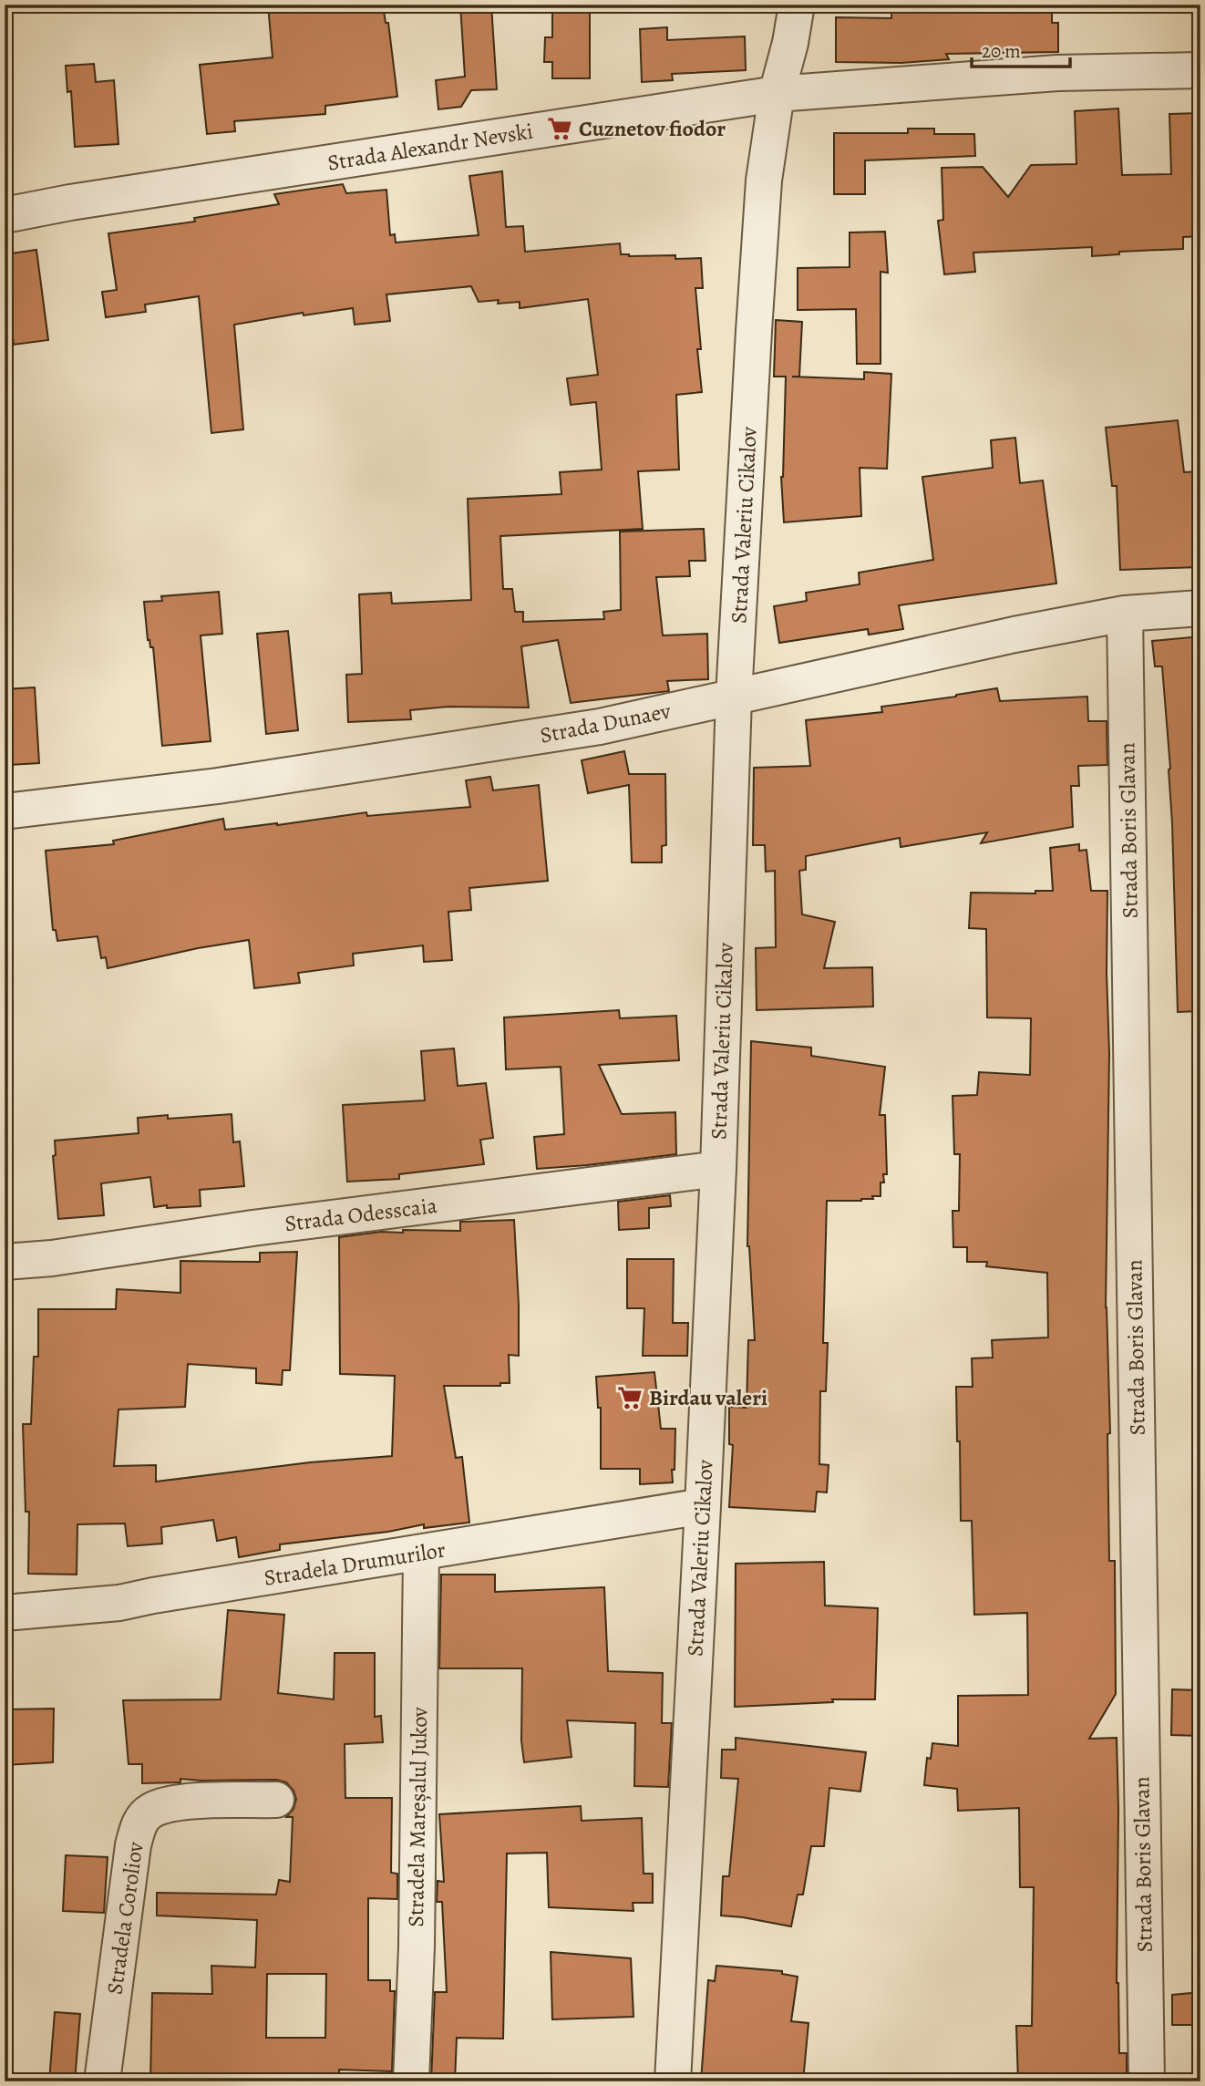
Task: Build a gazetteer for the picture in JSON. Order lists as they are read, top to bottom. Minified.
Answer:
{"streets":{"street":["Strada Alexandr Nevski","Strada Valeriu Cikalov","Strada Dunaev","Strada Boris Glavan","Strada Odesscaia","Stradela Drumurilor","Stradela Mareșalul Jukov","Stradela Coroliov"]},"crossings":[["Strada Alexandr Nevski","Strada Valeriu Cikalov"],["Strada Valeriu Cikalov","Strada Dunaev"],["Strada Valeriu Cikalov","Strada Odesscaia"],["Strada Valeriu Cikalov","Stradela Drumurilor"],["Strada Dunaev","Strada Boris Glavan"],["Stradela Drumurilor","Stradela Mareșalul Jukov"]],"places":{"supermarket":["Cuznetov fiodor","Birdau valeri"]},"scale_bar":"20 m"}
